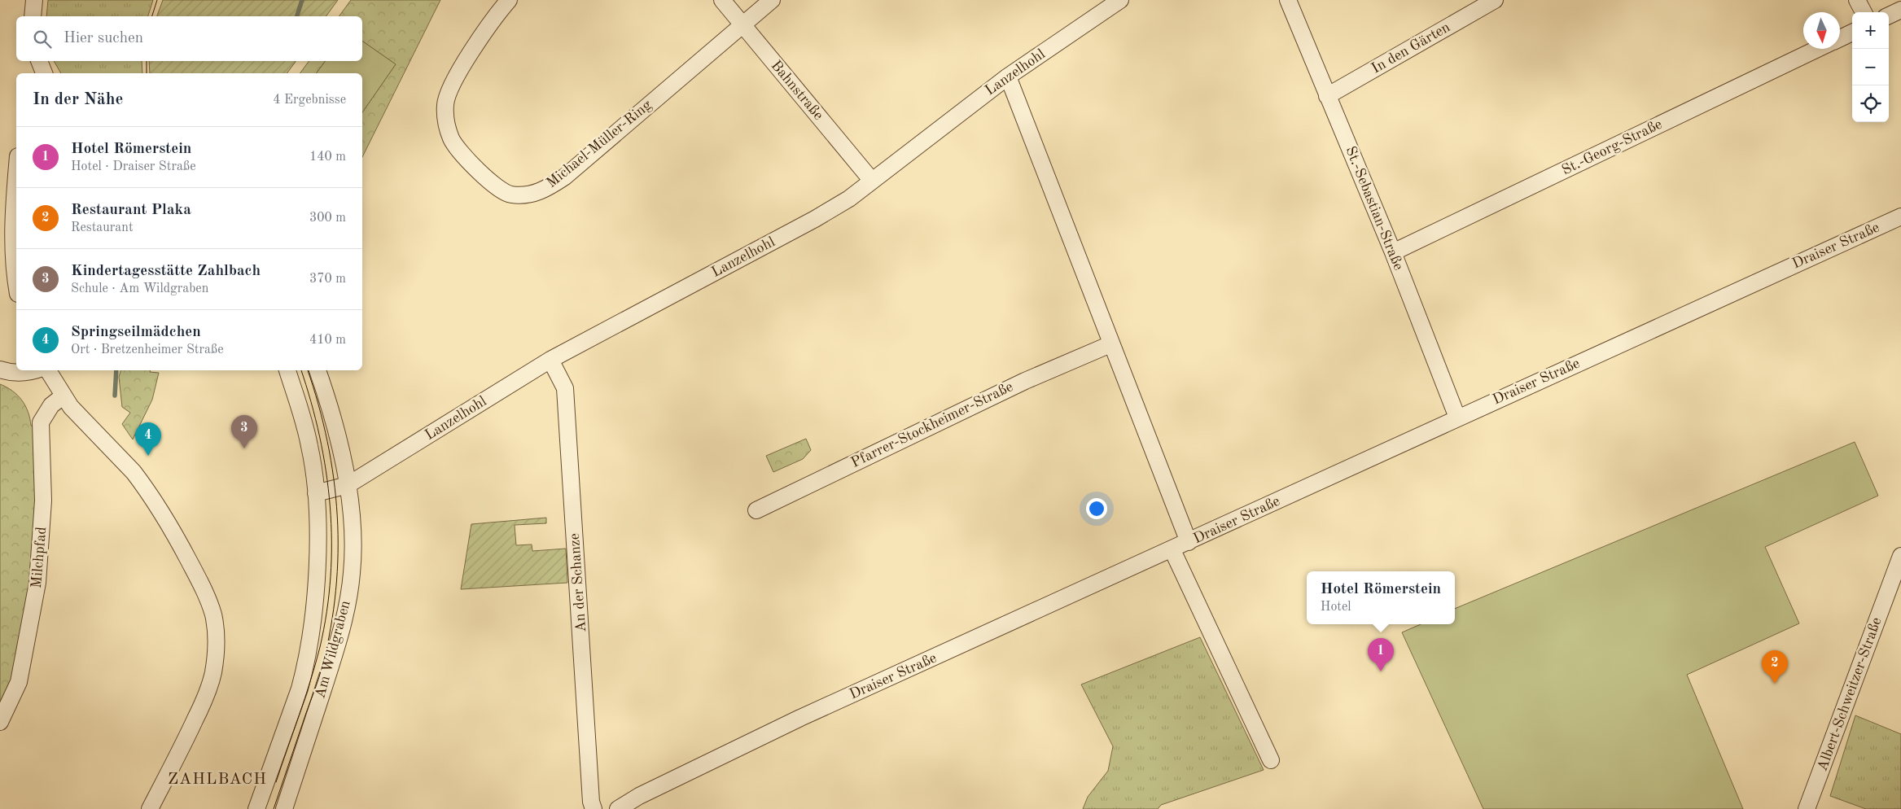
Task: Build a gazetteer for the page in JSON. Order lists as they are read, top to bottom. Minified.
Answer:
{"streets":{"street":["In den Gärten","Lanzelhohl","Bahnstraße","Michael-Müller-Ring","St.-Georg-Straße","St.-Sebastian-Straße","Draiser Straße","Pfarrer-Stockheimer-Straße","Milchpfad","An der Schanze","Am Wildgraben","Albert-Schweitzer-Straße"]},"crossings":[["In den Gärten","St.-Sebastian-Straße"],["Lanzelhohl","Bahnstraße"],["Lanzelhohl","An der Schanze"],["Lanzelhohl","Am Wildgraben"],["Bahnstraße","Michael-Müller-Ring"],["St.-Georg-Straße","St.-Sebastian-Straße"],["St.-Sebastian-Straße","Draiser Straße"]],"districts":["ZAHLBACH"],"north":"bottom","page":{"map_buttons":["+","−"],"search":"Hier suchen","heading":["In der Nähe","4 Ergebnisse"],"list":[{"mark":"1","name":"Hotel Römerstein","note":"Hotel · Draiser Straße","value":"140 m"},{"mark":"2","name":"Restaurant Plaka","note":"Restaurant","value":"300 m"},{"mark":"3","name":"Kindertagesstätte Zahlbach","note":"Schule · Am Wildgraben","value":"370 m"},{"mark":"4","name":"Springseilmädchen","note":"Ort · Bretzenheimer Straße","value":"410 m"}],"pins":["3","4","1","2"],"popup":["Hotel Römerstein","Hotel"]}}
